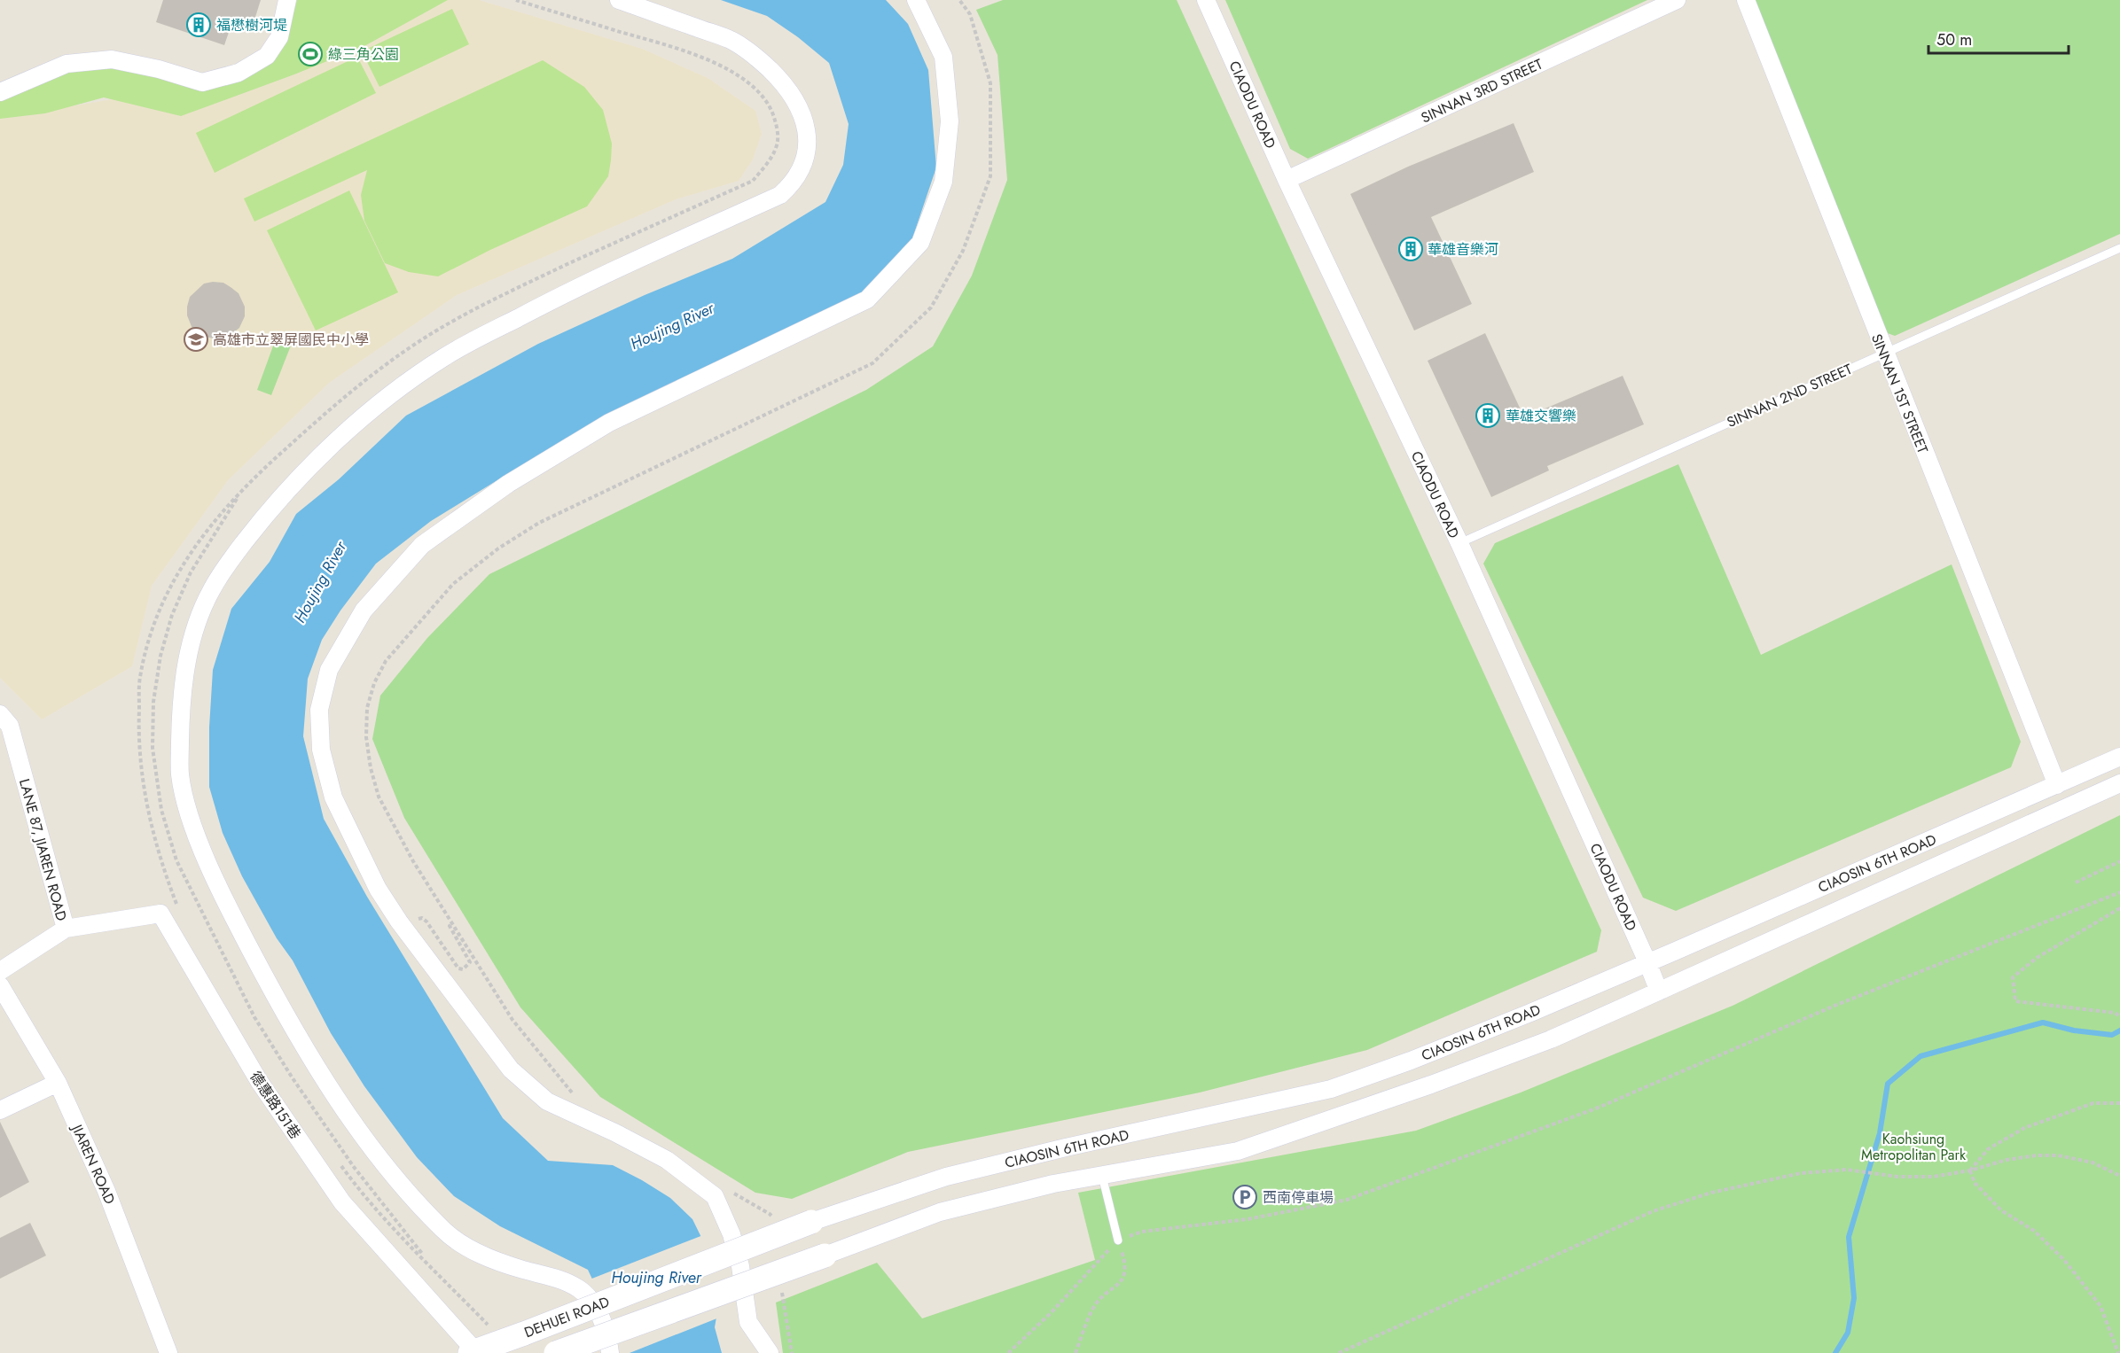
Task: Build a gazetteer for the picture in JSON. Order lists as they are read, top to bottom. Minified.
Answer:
{"streets":{"street":["SINNAN 3RD STREET","CIAODU ROAD","SINNAN 1ST STREET","LANE 87, JIAREN ROAD","CIAOSIN 6TH ROAD","德惠路151巷","JIAREN ROAD","DEHUEI ROAD"],"lane":["SINNAN 2ND STREET"]},"crossings":[["SINNAN 3RD STREET","CIAODU ROAD"],["CIAODU ROAD","SINNAN 2ND STREET"],["CIAODU ROAD","CIAOSIN 6TH ROAD"],["SINNAN 1ST STREET","SINNAN 2ND STREET"],["SINNAN 1ST STREET","CIAOSIN 6TH ROAD"],["LANE 87, JIAREN ROAD","德惠路151巷"],["CIAOSIN 6TH ROAD","DEHUEI ROAD"],["德惠路151巷","DEHUEI ROAD"]],"water":["Houjing River"],"parks":["Kaohsiung Metropolitan Park"],"places":{"building":["福懋樹河堤","華雄音樂河","華雄交響樂"],"sports":["綠三角公園"],"school or university":["高雄市立翠屏國民中小學"],"parking":["西南停車場"]},"scale_bar":"50 m"}
